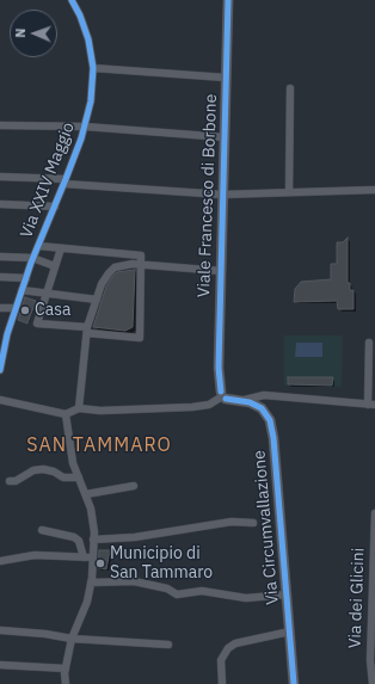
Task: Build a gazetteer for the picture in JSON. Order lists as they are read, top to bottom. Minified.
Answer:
{"streets":{"street":["Via XXIV Maggio","Viale Francesco di Borbone","Via Circumvallazione","Via dei Glicini"]},"crossings":[["Viale Francesco di Borbone","Via Circumvallazione"]],"districts":["SAN TAMMARO"],"places":["Casa","Municipio di San Tammaro"],"north":"left"}
